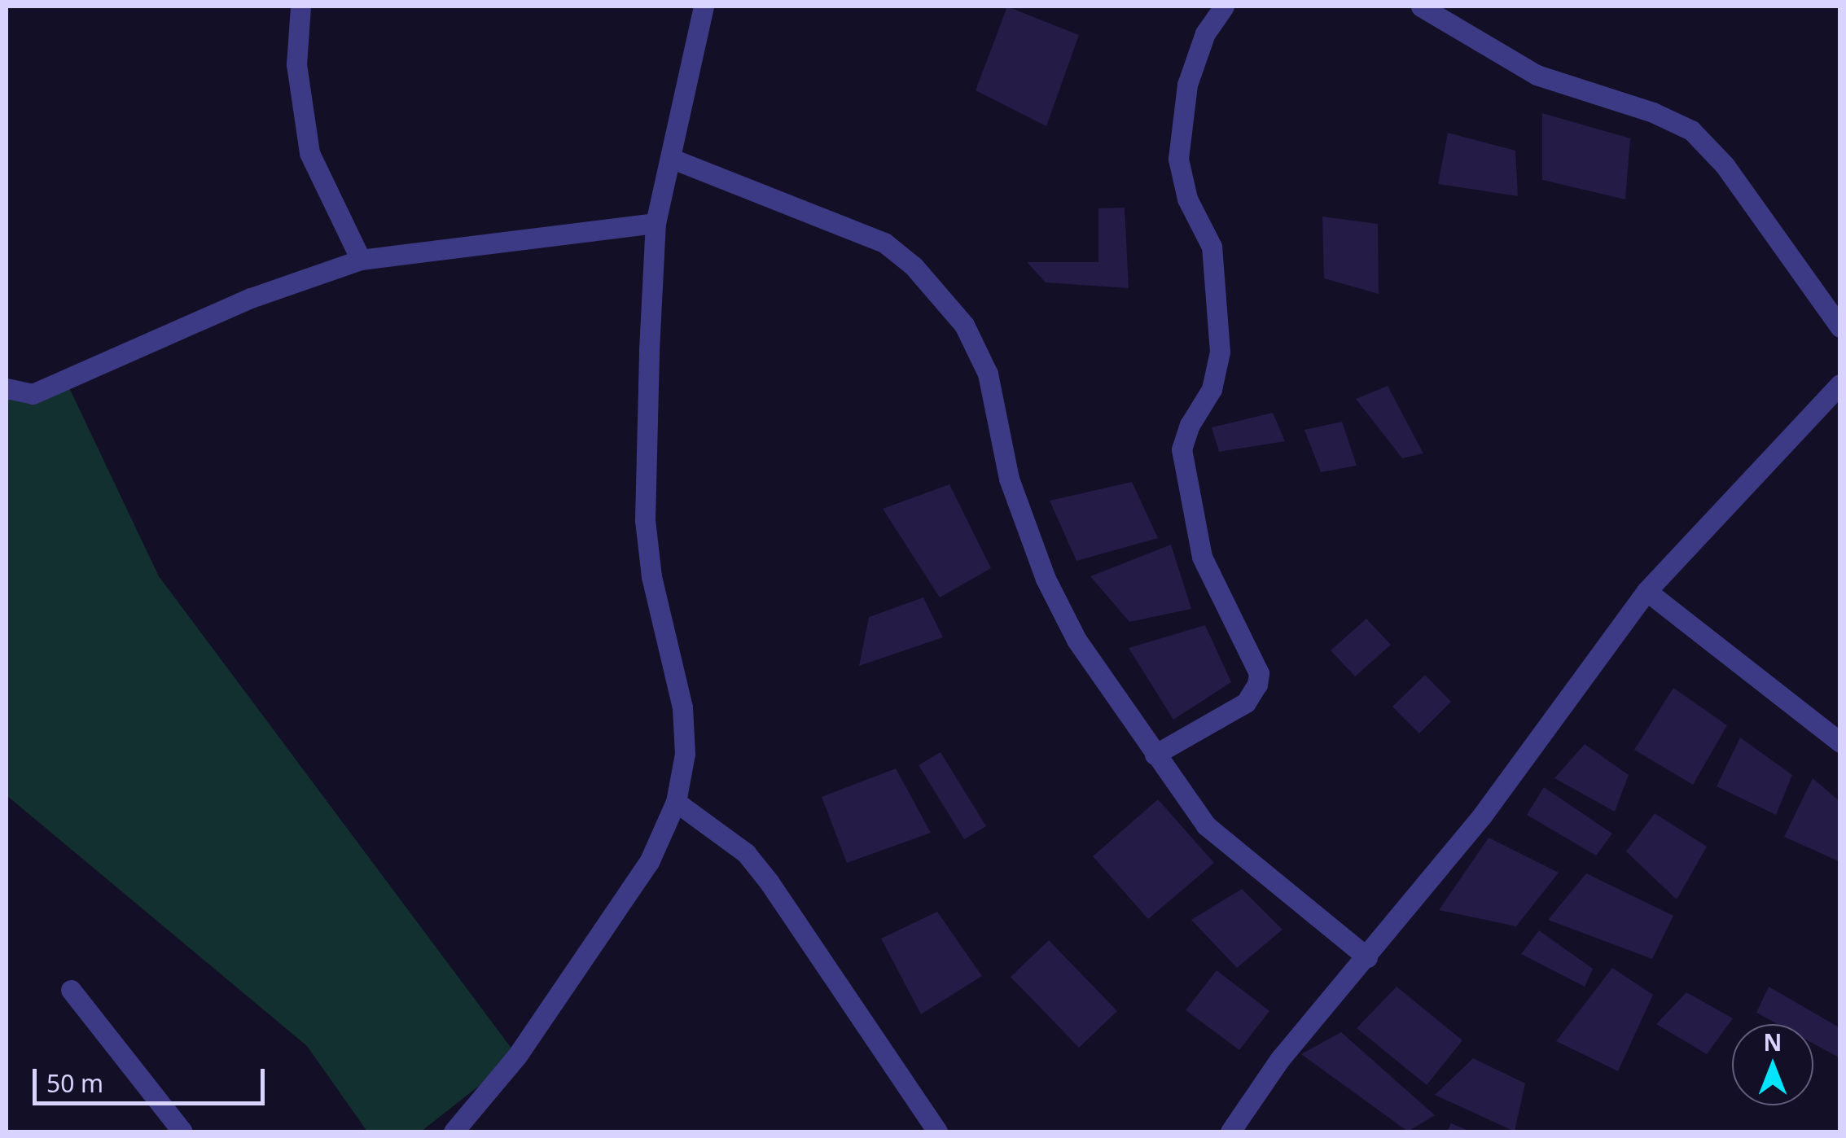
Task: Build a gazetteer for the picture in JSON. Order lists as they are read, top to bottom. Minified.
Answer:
{"scale_bar":"50 m","north":"top"}
